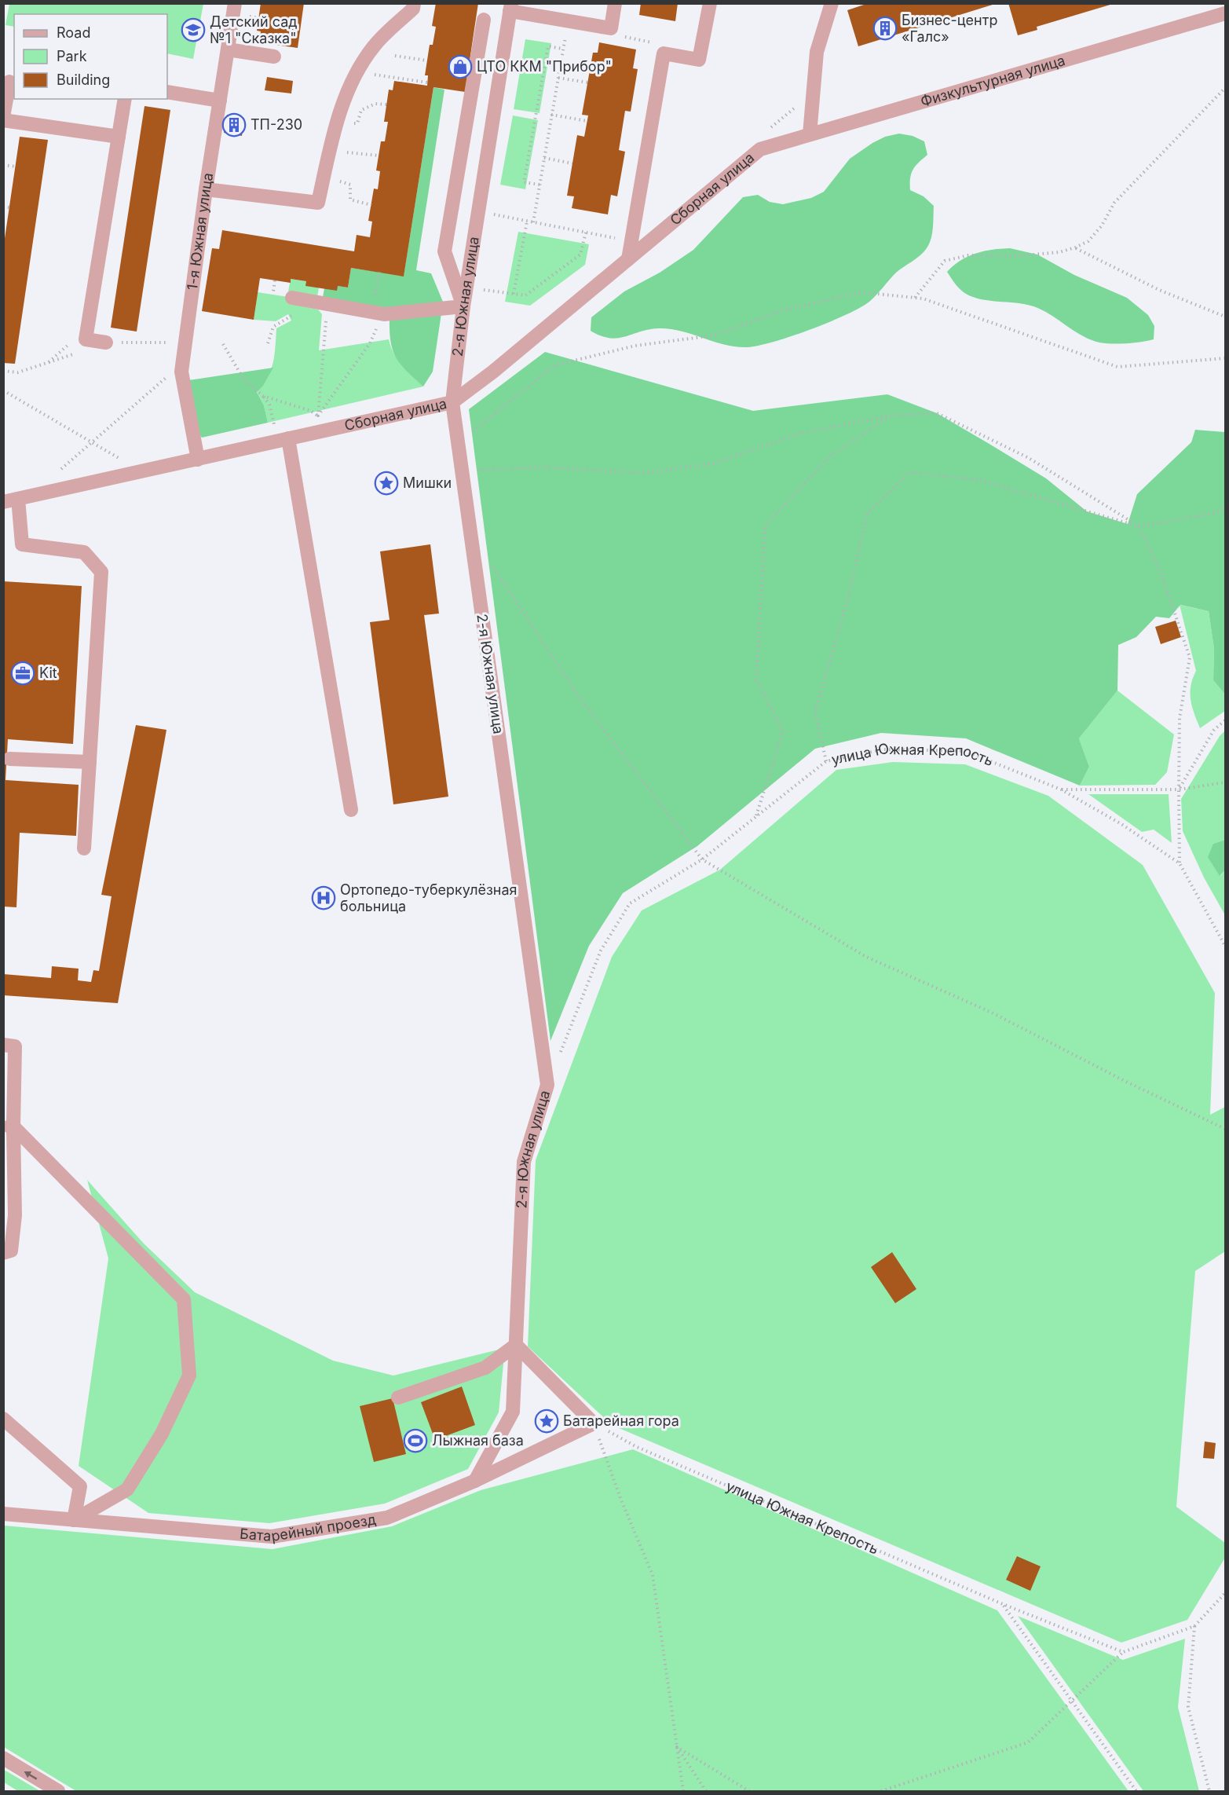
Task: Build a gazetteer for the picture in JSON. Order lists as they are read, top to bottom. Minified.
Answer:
{"streets":{"street":["Физкультурная улица","Сборная улица","1-я Южная улица","2-я Южная улица","Батарейный проезд"],"path":["улица Южная Крепость"]},"crossings":[["Физкультурная улица","Сборная улица"],["Сборная улица","1-я Южная улица"],["Сборная улица","2-я Южная улица"],["2-я Южная улица","улица Южная Крепость"],["2-я Южная улица","Батарейный проезд"],["улица Южная Крепость","Батарейный проезд"]],"places":{"building":["Бизнес-центр «Галс»","ТП-230"],"school or university":["Детский сад №1 \"Сказка\""],"shop":["ЦТО ККМ \"Прибор\""],"place":["Мишки","Батарейная гора"],"office":["Kit"],"hospital":["Ортопедо-туберкулёзная больница"],"sports":["Лыжная база"]},"legend":["Road","Park","Building"]}
